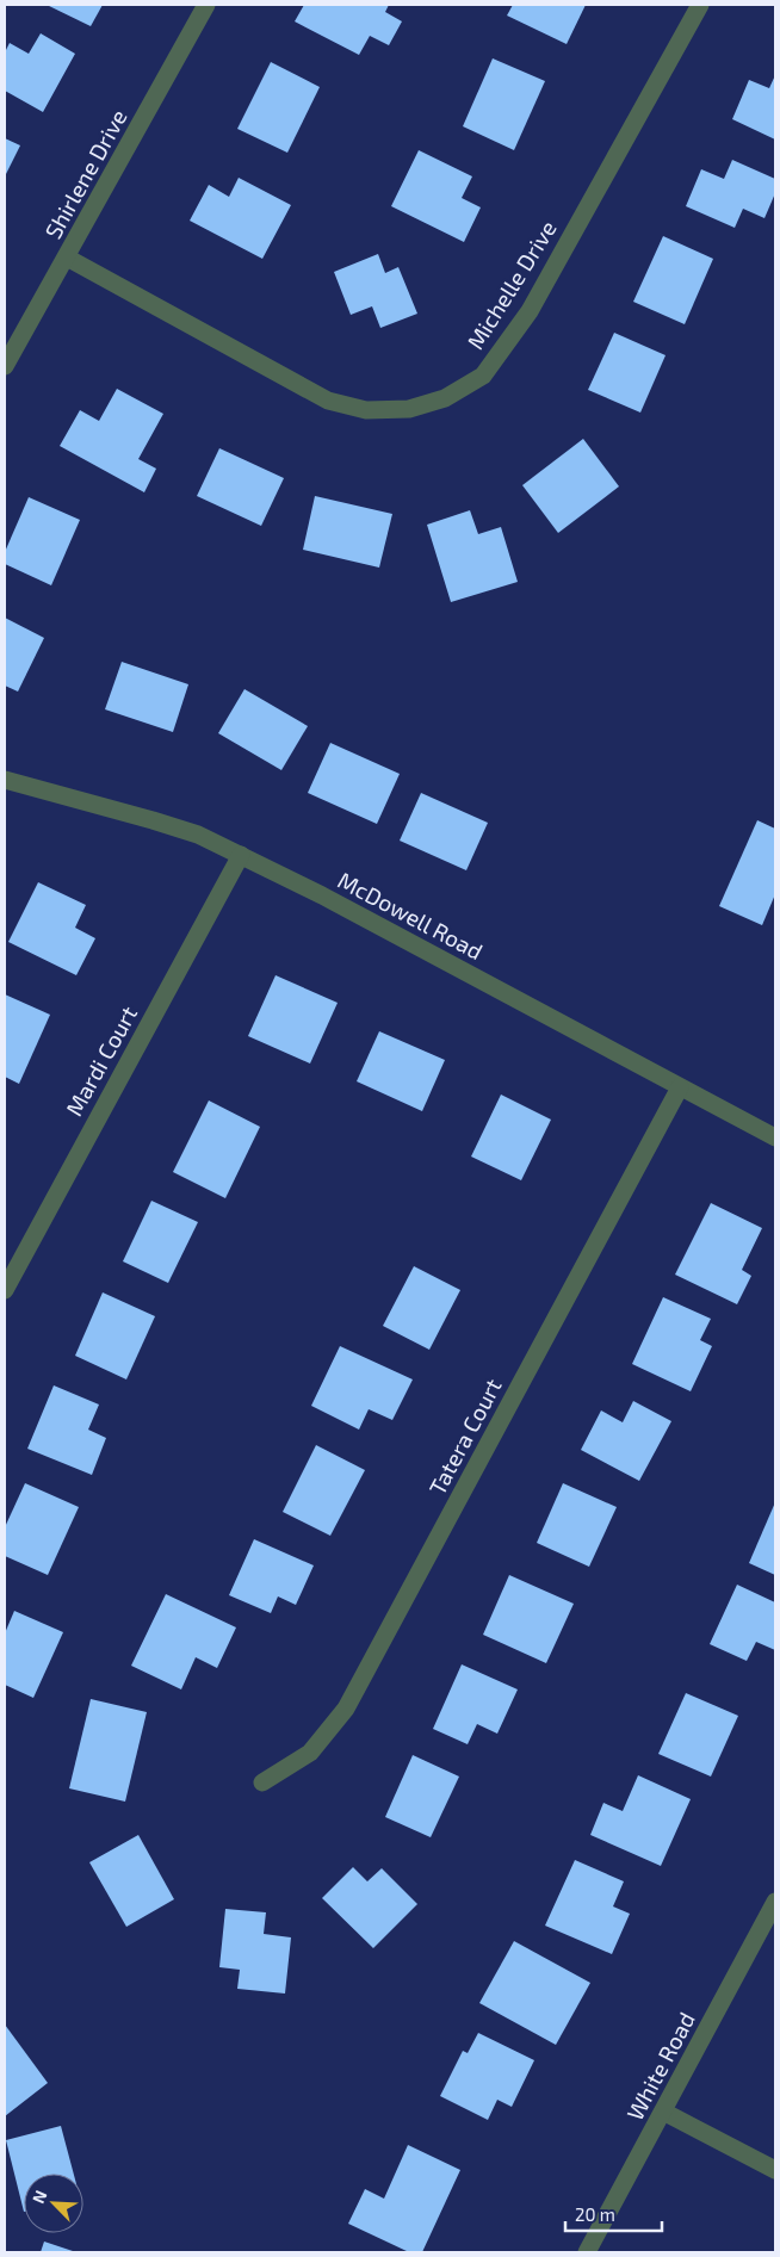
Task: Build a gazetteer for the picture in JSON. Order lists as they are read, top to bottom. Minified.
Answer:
{"streets":{"street":["Shirlene Drive","Michelle Drive","McDowell Road","Mardi Court","Tatera Court","White Road"]},"crossings":[["Shirlene Drive","Michelle Drive"],["McDowell Road","Mardi Court"],["McDowell Road","Tatera Court"]],"scale_bar":"20 m","north":"top left"}
